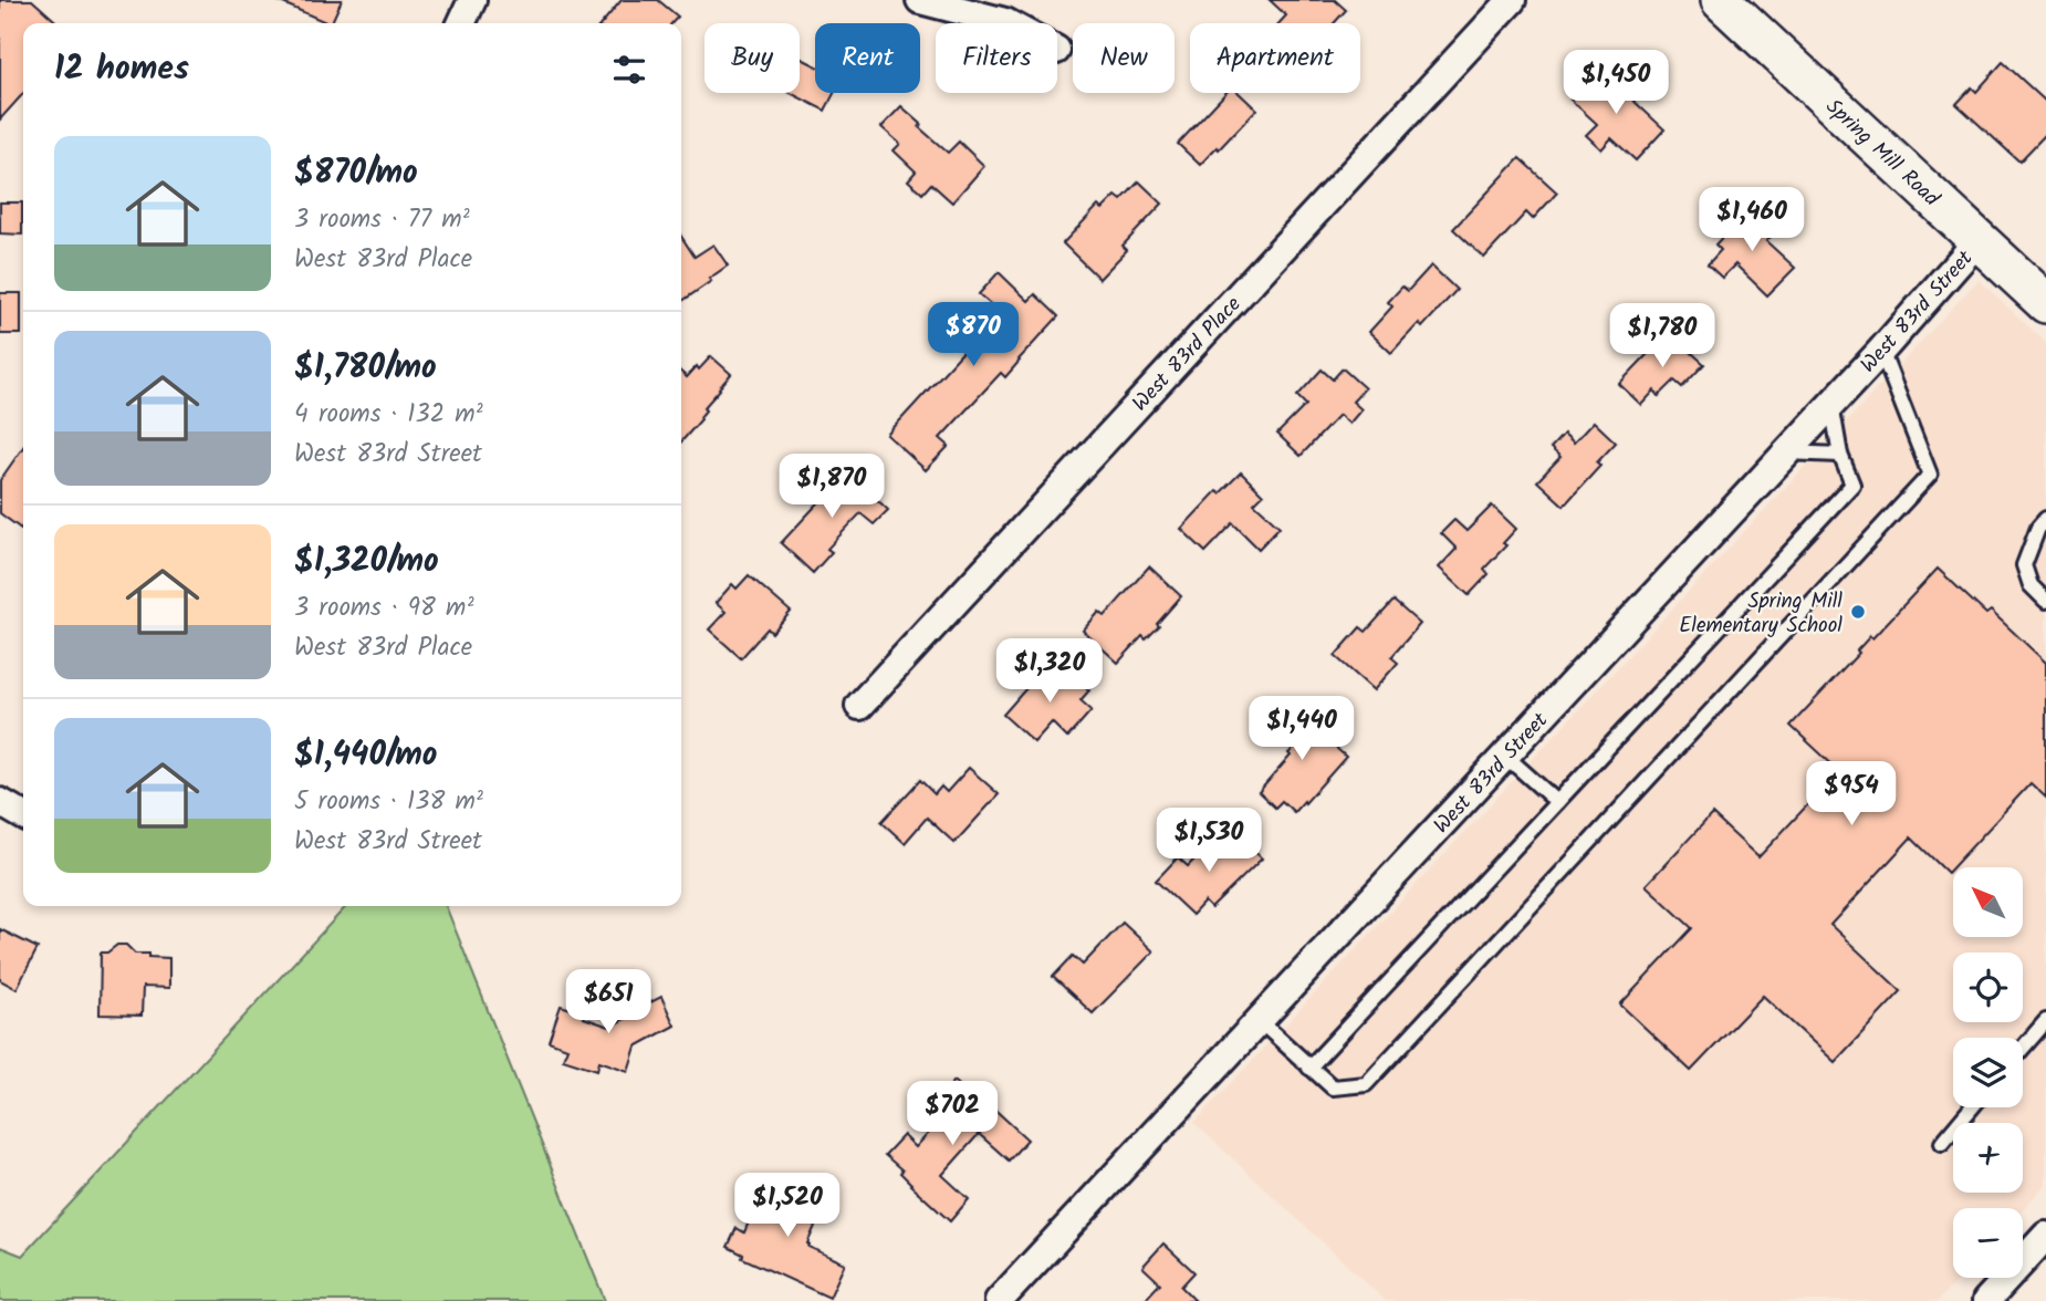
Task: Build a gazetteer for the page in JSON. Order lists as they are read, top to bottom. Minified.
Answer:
{"streets":{"street":["Spring Mill Road","West 83rd Street","West 83rd Place"]},"crossings":[["Spring Mill Road","West 83rd Street"]],"places":["Spring Mill Elementary School"],"north":"top left","page":{"chip":["Buy","Rent","Filters","New","Apartment"],"heading":"12 homes","price":["$1,450","$1,460","$870","$1,780","$1,870","$1,320","$1,440","$954","$1,530","$651","$702","$1,520"],"list":[{"name":"$870/mo","note":"3 rooms · 77 m² · West 83rd Place"},{"name":"$1,780/mo","note":"4 rooms · 132 m² · West 83rd Street"},{"name":"$1,320/mo","note":"3 rooms · 98 m² · West 83rd Place"},{"name":"$1,440/mo","note":"5 rooms · 138 m² · West 83rd Street"}],"map_buttons":["+","−"]}}
